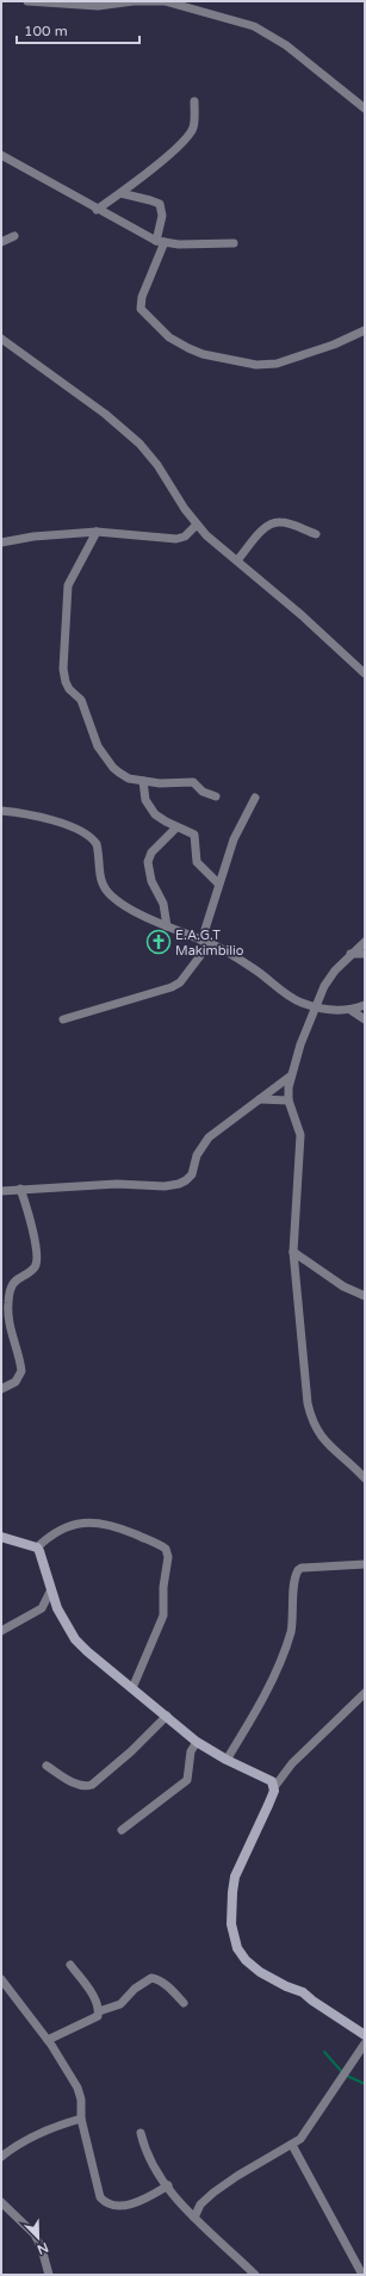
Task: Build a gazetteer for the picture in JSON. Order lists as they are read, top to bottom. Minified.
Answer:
{"places":{"church":["E.A.G.T Makimbilio"]},"scale_bar":"100 m","north":"bottom right"}
